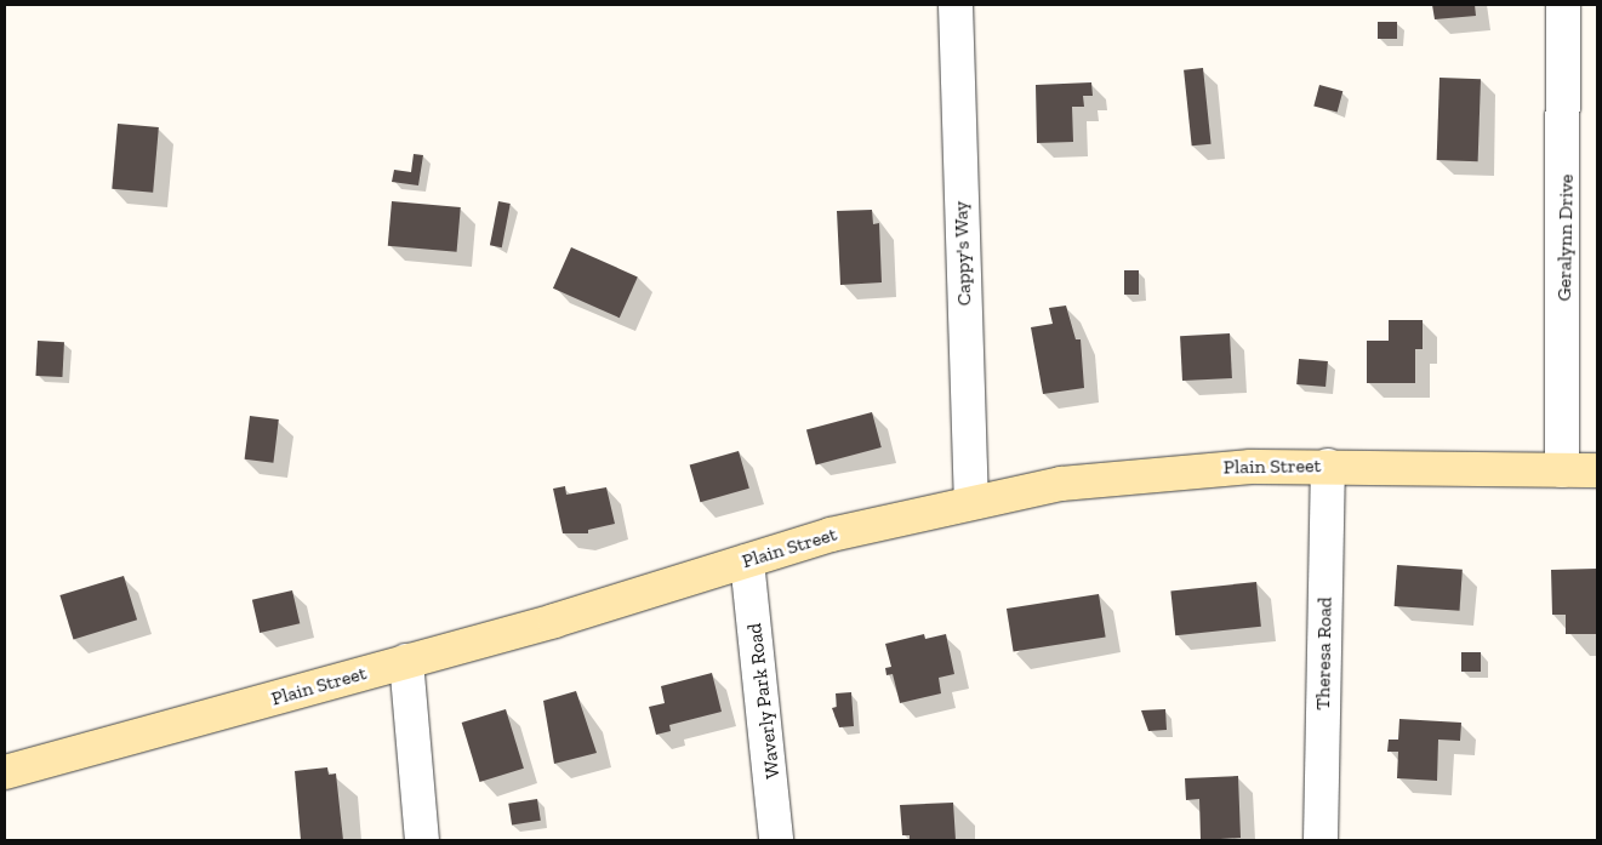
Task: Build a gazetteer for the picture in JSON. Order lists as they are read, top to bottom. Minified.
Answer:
{"streets":{"main road":["Plain Street"],"street":["Geralynn Drive","Cappy's Way","Theresa Road","Waverly Park Road"]},"crossings":[["Geralynn Drive","Plain Street"],["Cappy's Way","Plain Street"],["Plain Street","Theresa Road"],["Plain Street","Waverly Park Road"]]}
